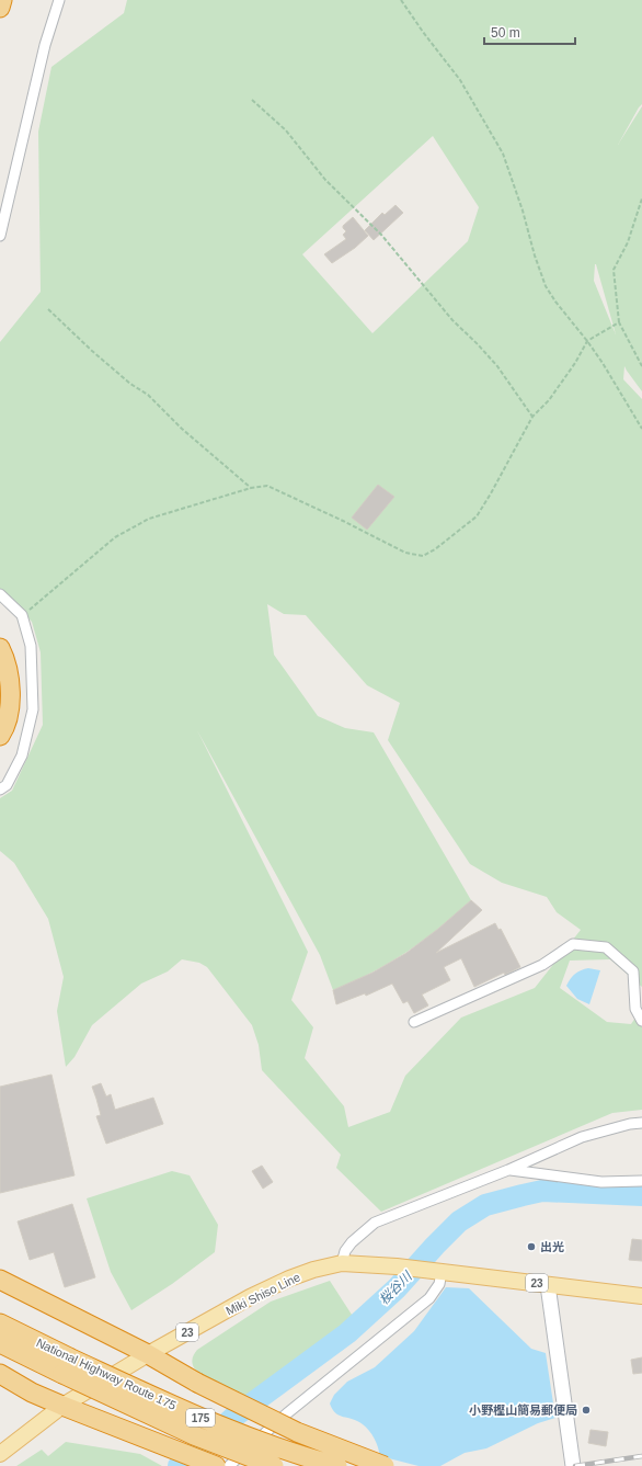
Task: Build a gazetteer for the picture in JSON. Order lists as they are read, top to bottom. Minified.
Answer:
{"streets":{"highway":["National Highway Route 175","175"],"main road":["23","Miki Shiso Line"]},"crossings":[["Miki Shiso Line","175"]],"water":["桜谷川"],"places":["出光","小野樫山簡易郵便局"],"scale_bar":"50 m"}
